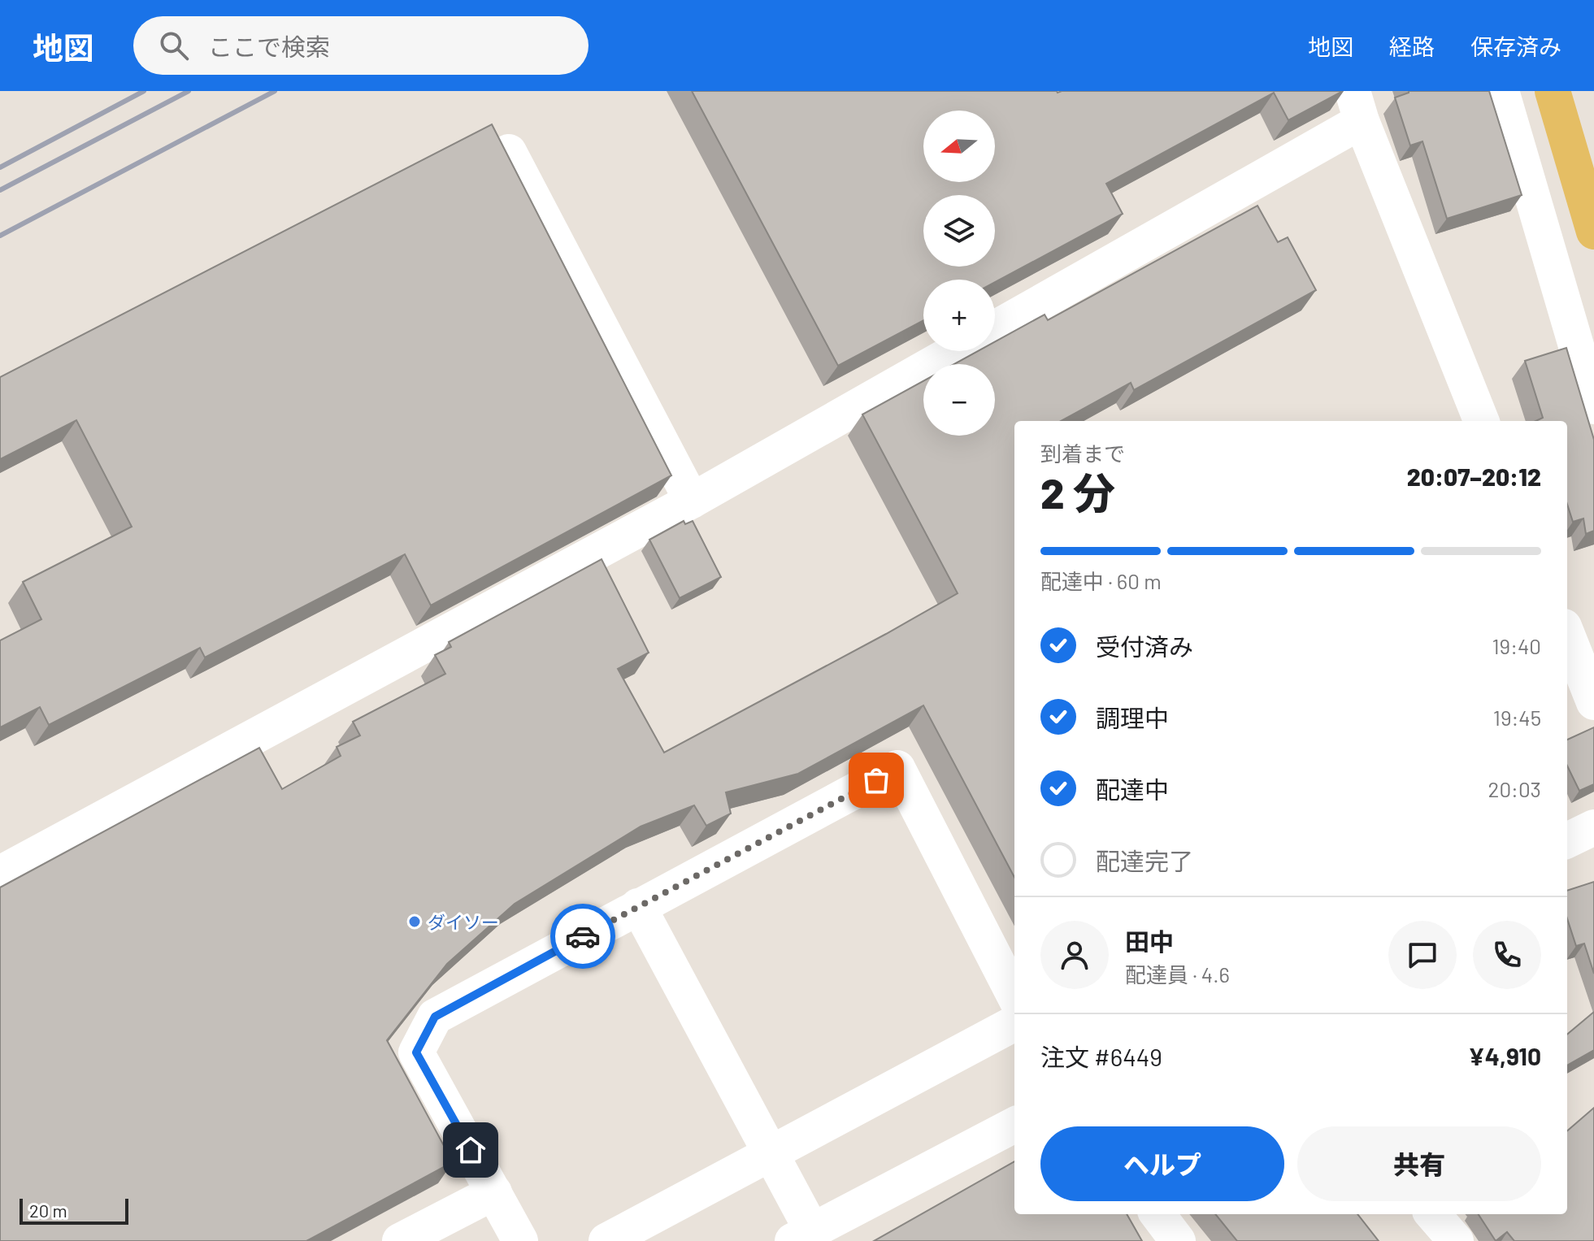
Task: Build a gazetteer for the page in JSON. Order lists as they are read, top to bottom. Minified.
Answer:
{"places":["ダイソー"],"scale_bar":"20 m","north":"left","page":{"header":"地図","search":"ここで検索","nav":["地図","経路","保存済み"],"map_buttons":["+","−"],"heading":["2 分","到着まで","20:07–20:12"],"panel":["田中","配達員 · 4.6","注文 #6449","¥4,910"],"bar":"配達中 · 60 m","list":[["受付済み","19:40"],["調理中","19:45"],["配達中","20:03"],"配達完了"],"buttons":["ヘルプ","共有"],"scale":"20 m"}}
